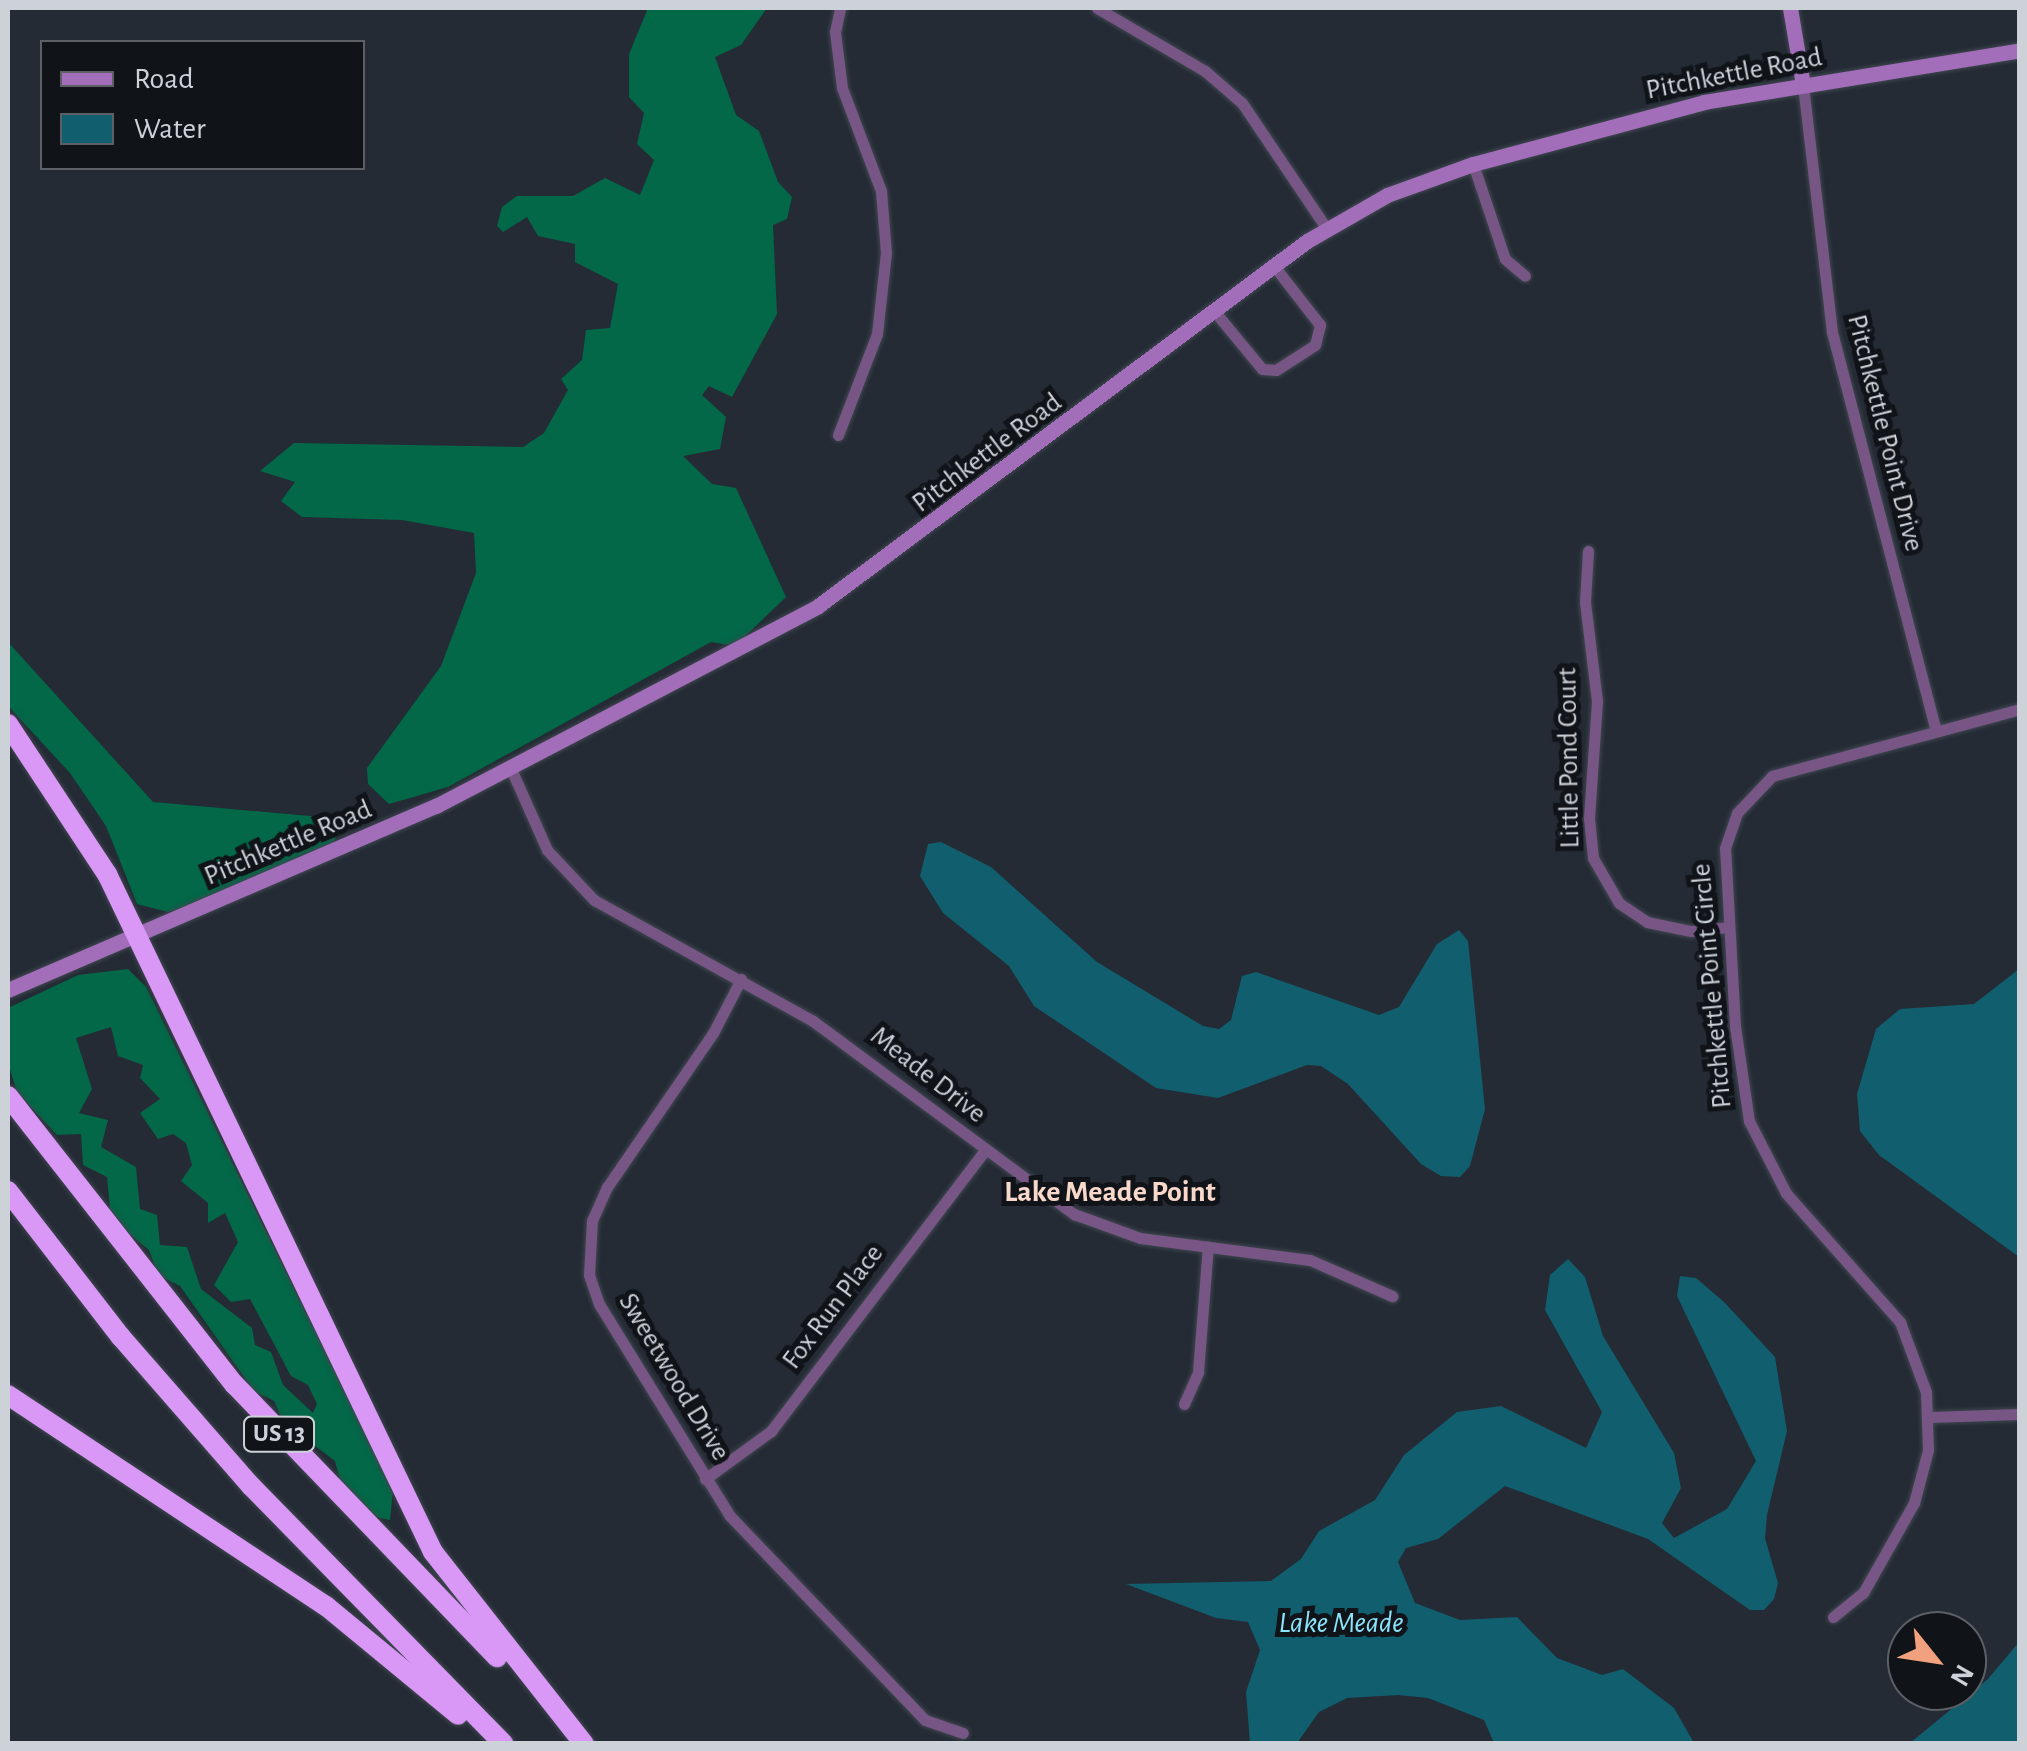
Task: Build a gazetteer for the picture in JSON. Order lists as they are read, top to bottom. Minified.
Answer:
{"streets":{"highway":["US 13"],"main road":["Pitchkettle Road"],"street":["Pitchkettle Point Drive","Little Pond Court","Pitchkettle Point Circle","Meade Drive","Fox Run Place","Sweetwood Drive"]},"crossings":[["Pitchkettle Road","Pitchkettle Point Drive"],["Pitchkettle Road","Meade Drive"],["Pitchkettle Point Drive","Pitchkettle Point Circle"],["Little Pond Court","Pitchkettle Point Circle"],["Meade Drive","Fox Run Place"],["Meade Drive","Sweetwood Drive"],["Fox Run Place","Sweetwood Drive"]],"districts":["Lake Meade Point"],"water":["Lake Meade"],"legend":["Road","Water"],"north":"bottom right"}
